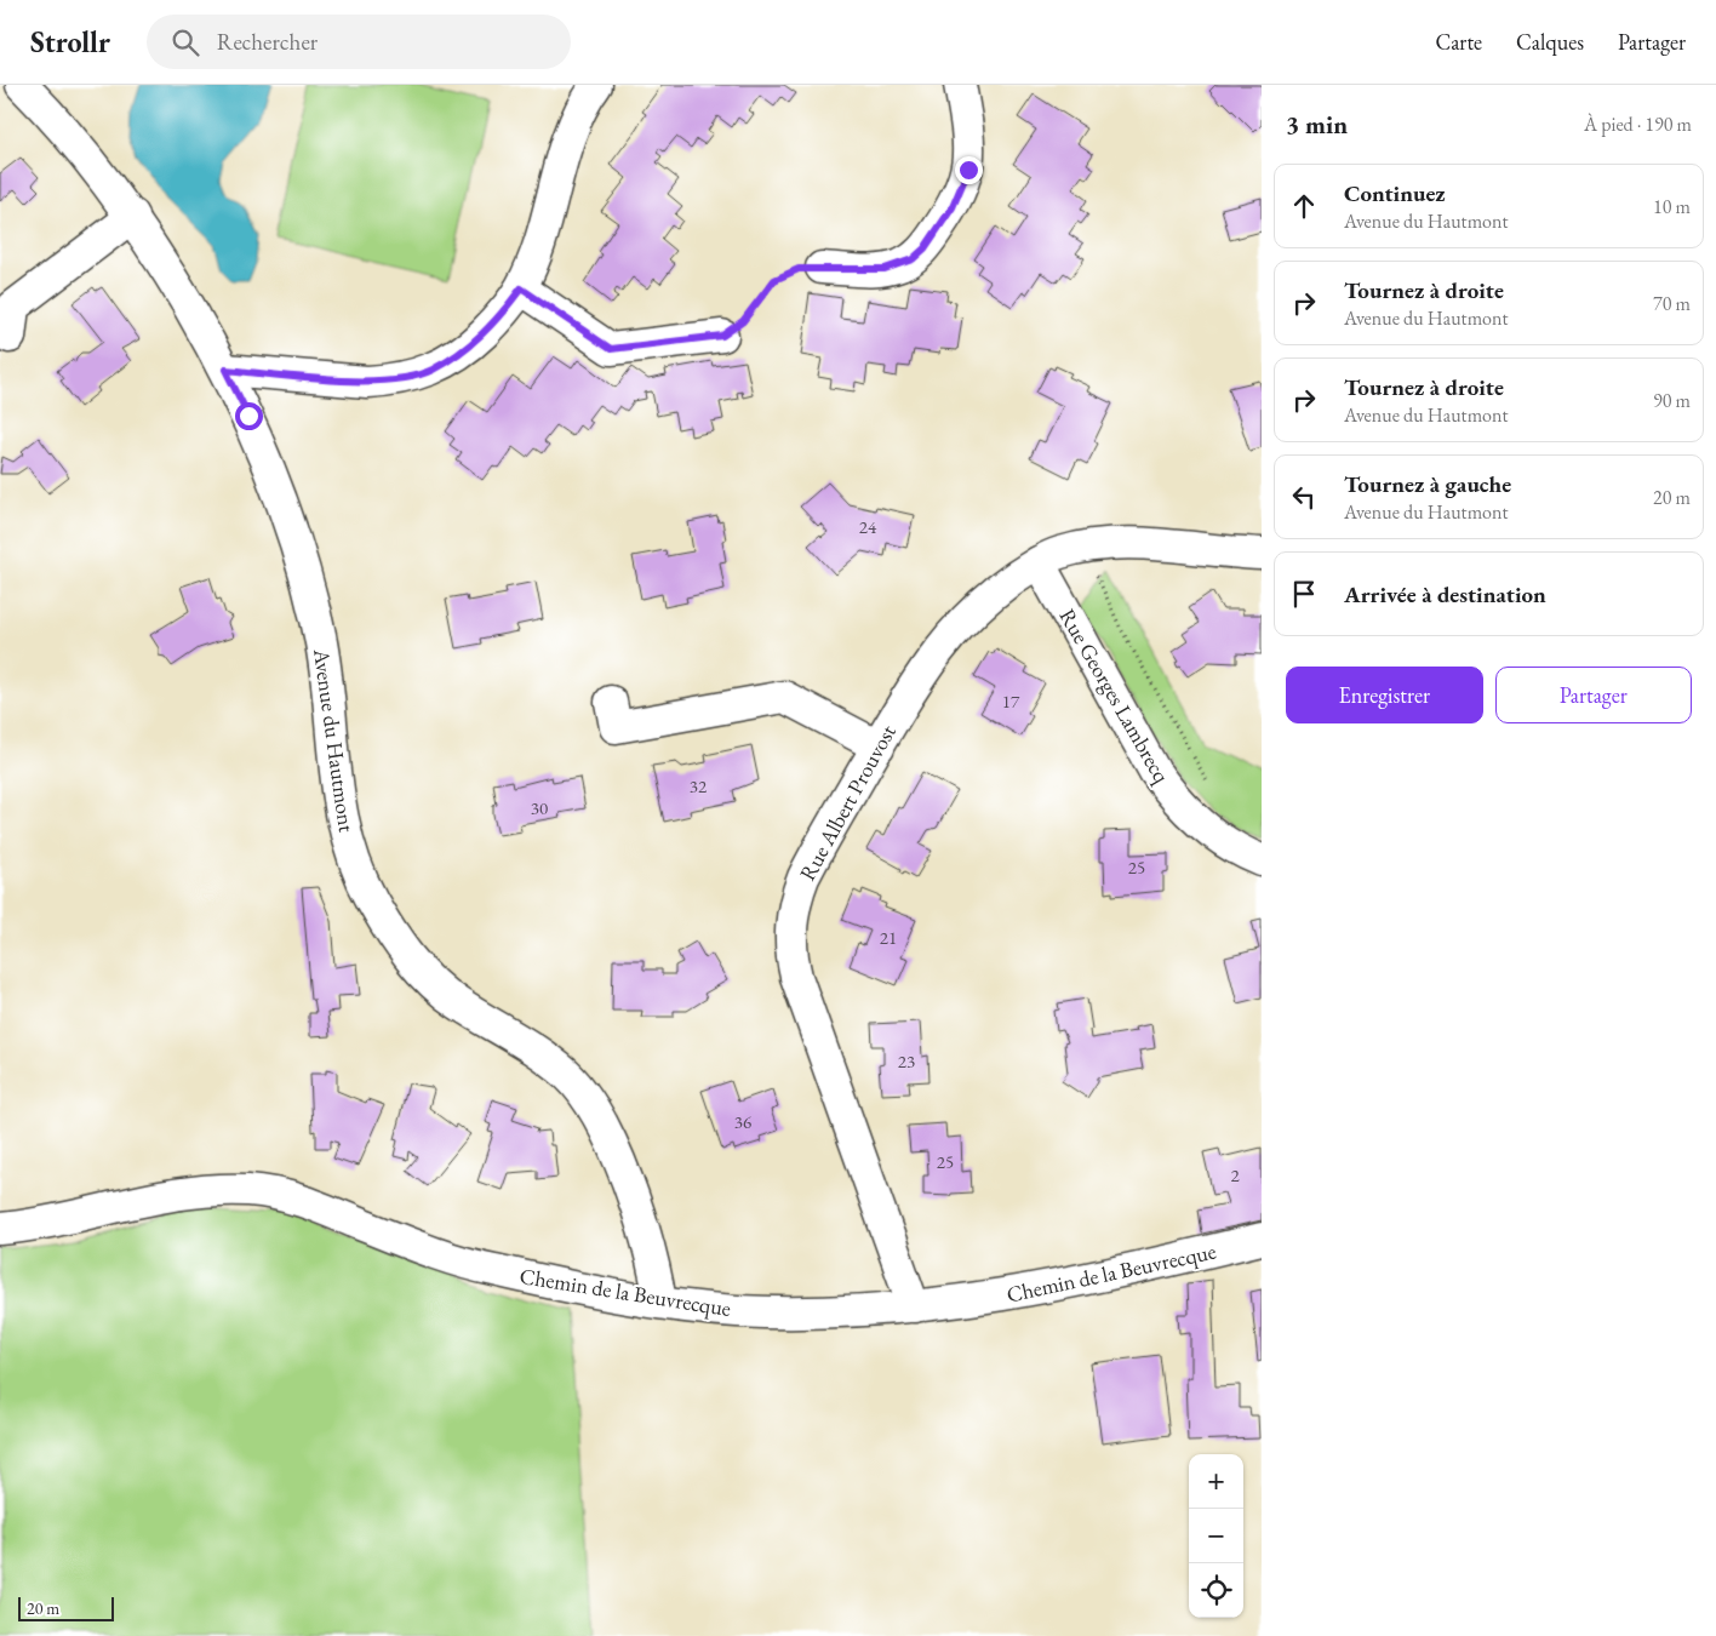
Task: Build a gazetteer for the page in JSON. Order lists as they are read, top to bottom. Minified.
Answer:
{"streets":{"street":["Rue Georges Lambrecq","Avenue du Hautmont","Rue Albert Prouvost","Chemin de la Beuvrecque"]},"crossings":[["Rue Georges Lambrecq","Rue Albert Prouvost"],["Avenue du Hautmont","Chemin de la Beuvrecque"],["Rue Albert Prouvost","Chemin de la Beuvrecque"]],"house_numbers":["24","17","32","30","25","21","23","36","25","2"],"scale_bar":"20 m","page":{"header":"Strollr","search":"Rechercher","nav":["Carte","Calques","Partager"],"heading":["3 min","À pied · 190 m"],"list":[["Continuez","Avenue du Hautmont","10 m"],["Tournez à droite","Avenue du Hautmont","70 m"],["Tournez à droite","Avenue du Hautmont","90 m"],["Tournez à gauche","Avenue du Hautmont","20 m"],"Arrivée à destination"],"buttons":["Enregistrer","Partager"],"map_buttons":["+","−"],"scale":"20 m"}}
